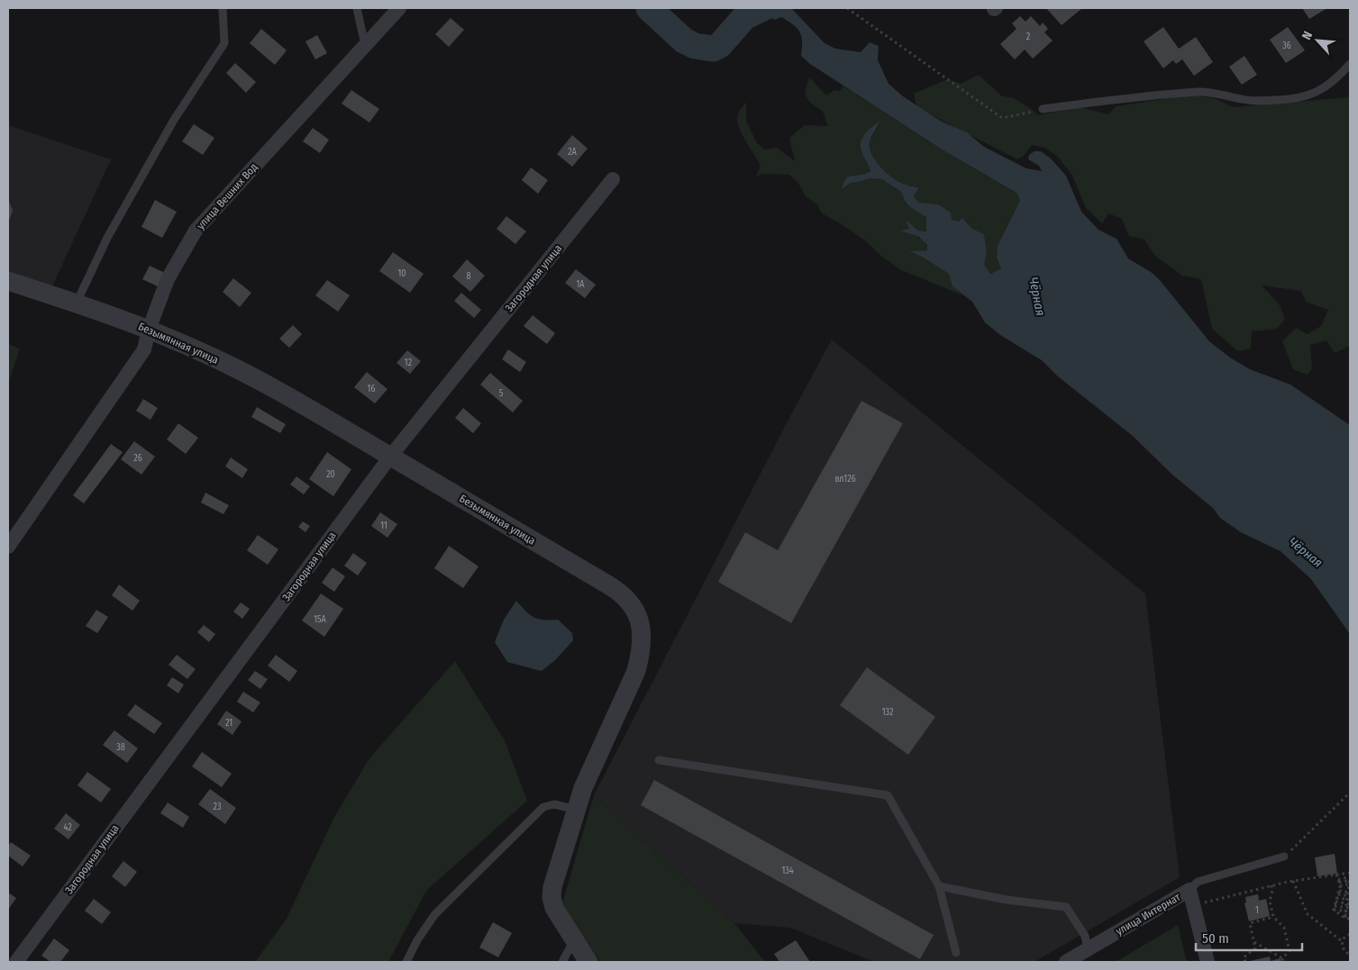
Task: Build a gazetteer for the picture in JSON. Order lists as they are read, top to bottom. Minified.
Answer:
{"streets":{"street":["улица Вешних Вод","Загородная улица","Безымянная улица","улица Интернат"]},"crossings":[["улица Вешних Вод","Безымянная улица"],["Загородная улица","Безымянная улица"]],"water":["Чёрная"],"house_numbers":["2","36","2А","10","8","1А","12","16","5","26","20","вл126","11","15А","132","21","38","23","42","134","1"],"scale_bar":"50 m","north":"top left"}
